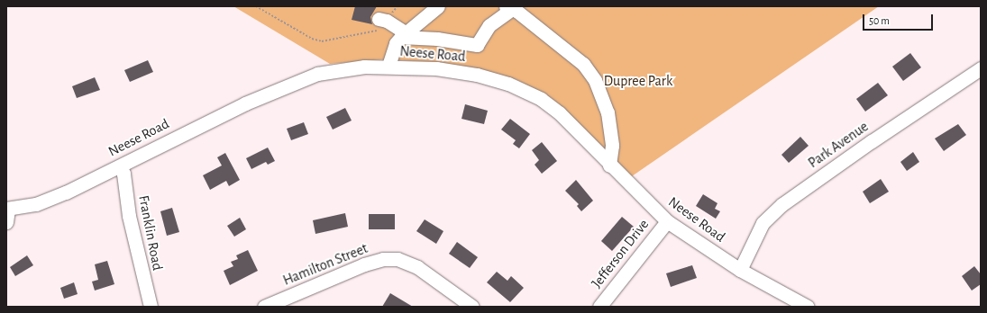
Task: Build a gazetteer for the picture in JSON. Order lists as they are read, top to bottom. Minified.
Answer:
{"streets":{"street":["Neese Road","Park Avenue","Franklin Road","Jefferson Drive","Hamilton Street"]},"crossings":[["Neese Road","Park Avenue"],["Neese Road","Franklin Road"],["Neese Road","Jefferson Drive"]],"parks":["Dupree Park"],"scale_bar":"50 m"}
